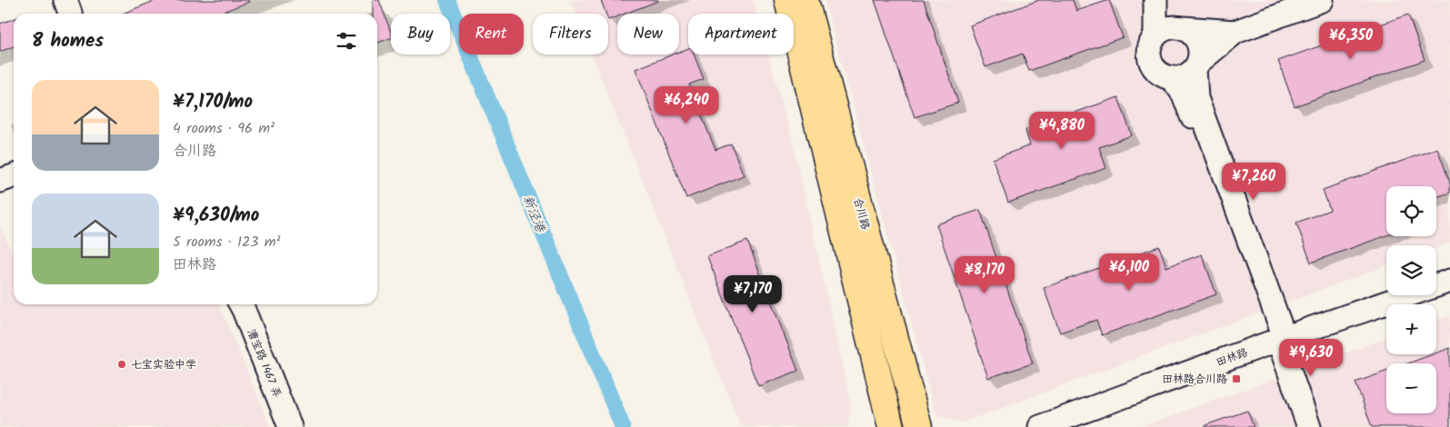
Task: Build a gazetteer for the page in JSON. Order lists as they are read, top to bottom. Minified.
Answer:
{"streets":{"main road":["合川路"],"street":["田林路","漕宝路 1467 弄"]},"water":["新泾港"],"places":{"other":["七宝实验中学"],"transit":["田林路合川路"]},"page":{"chip":["Buy","Rent","Filters","New","Apartment"],"heading":"8 homes","price":["¥6,350","¥6,240","¥4,880","¥7,260","¥6,100","¥8,170","¥7,170","¥9,630"],"list":[{"name":"¥7,170/mo","note":"4 rooms · 96 m² · 合川路"},{"name":"¥9,630/mo","note":"5 rooms · 123 m² · 田林路"}],"map_buttons":["+","−"]}}
